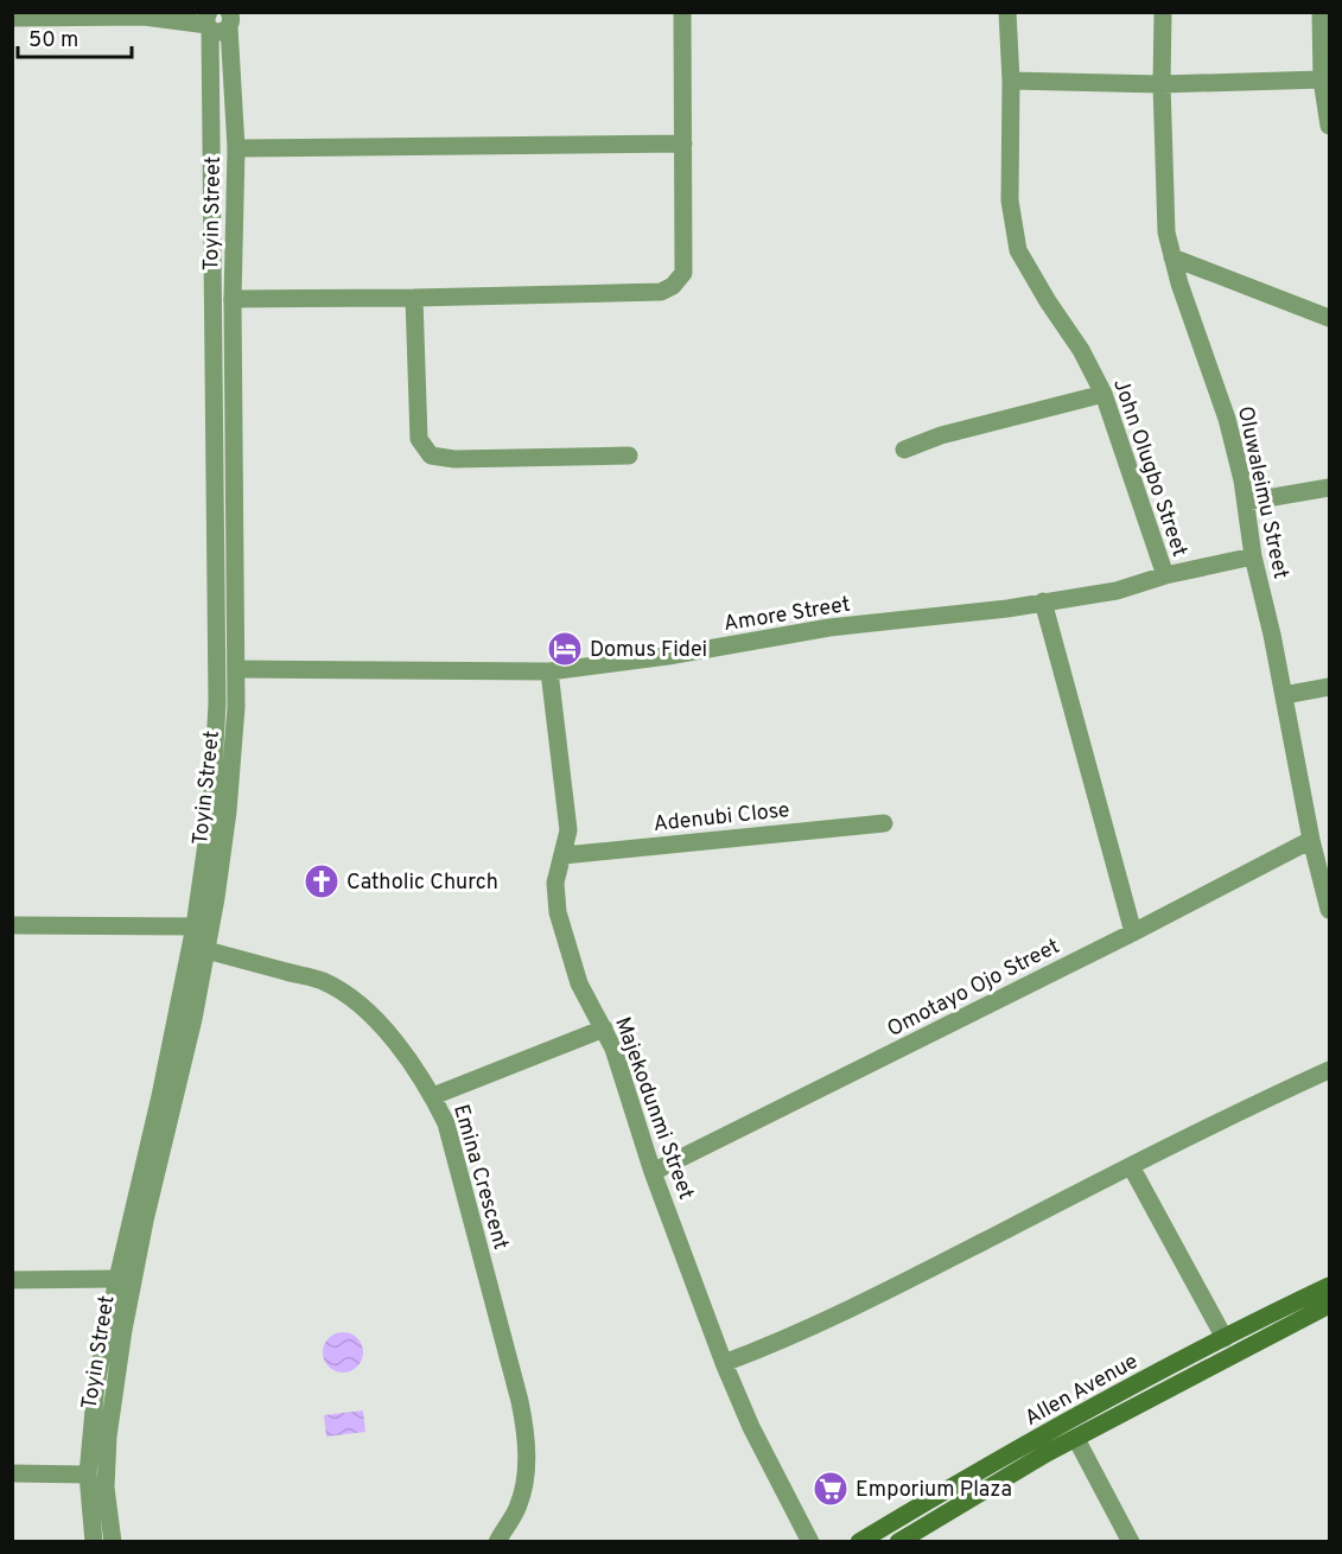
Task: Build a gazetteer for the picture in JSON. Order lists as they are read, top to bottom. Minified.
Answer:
{"streets":{"main road":["Allen Avenue"],"street":["Toyin Street","John Olugbo Street","Oluwaleimu Street","Amore Street","Adenubi Close","Omotayo Ojo Street","Majekodunmi Street","Emina Crescent"]},"crossings":[["Toyin Street","Amore Street"],["Toyin Street","Emina Crescent"],["John Olugbo Street","Amore Street"],["Oluwaleimu Street","Amore Street"],["Oluwaleimu Street","Omotayo Ojo Street"],["Amore Street","Majekodunmi Street"],["Adenubi Close","Majekodunmi Street"],["Omotayo Ojo Street","Majekodunmi Street"]],"places":{"hotel":["Domus Fidei"],"church":["Catholic Church"],"supermarket":["Emporium Plaza"]},"scale_bar":"50 m"}
